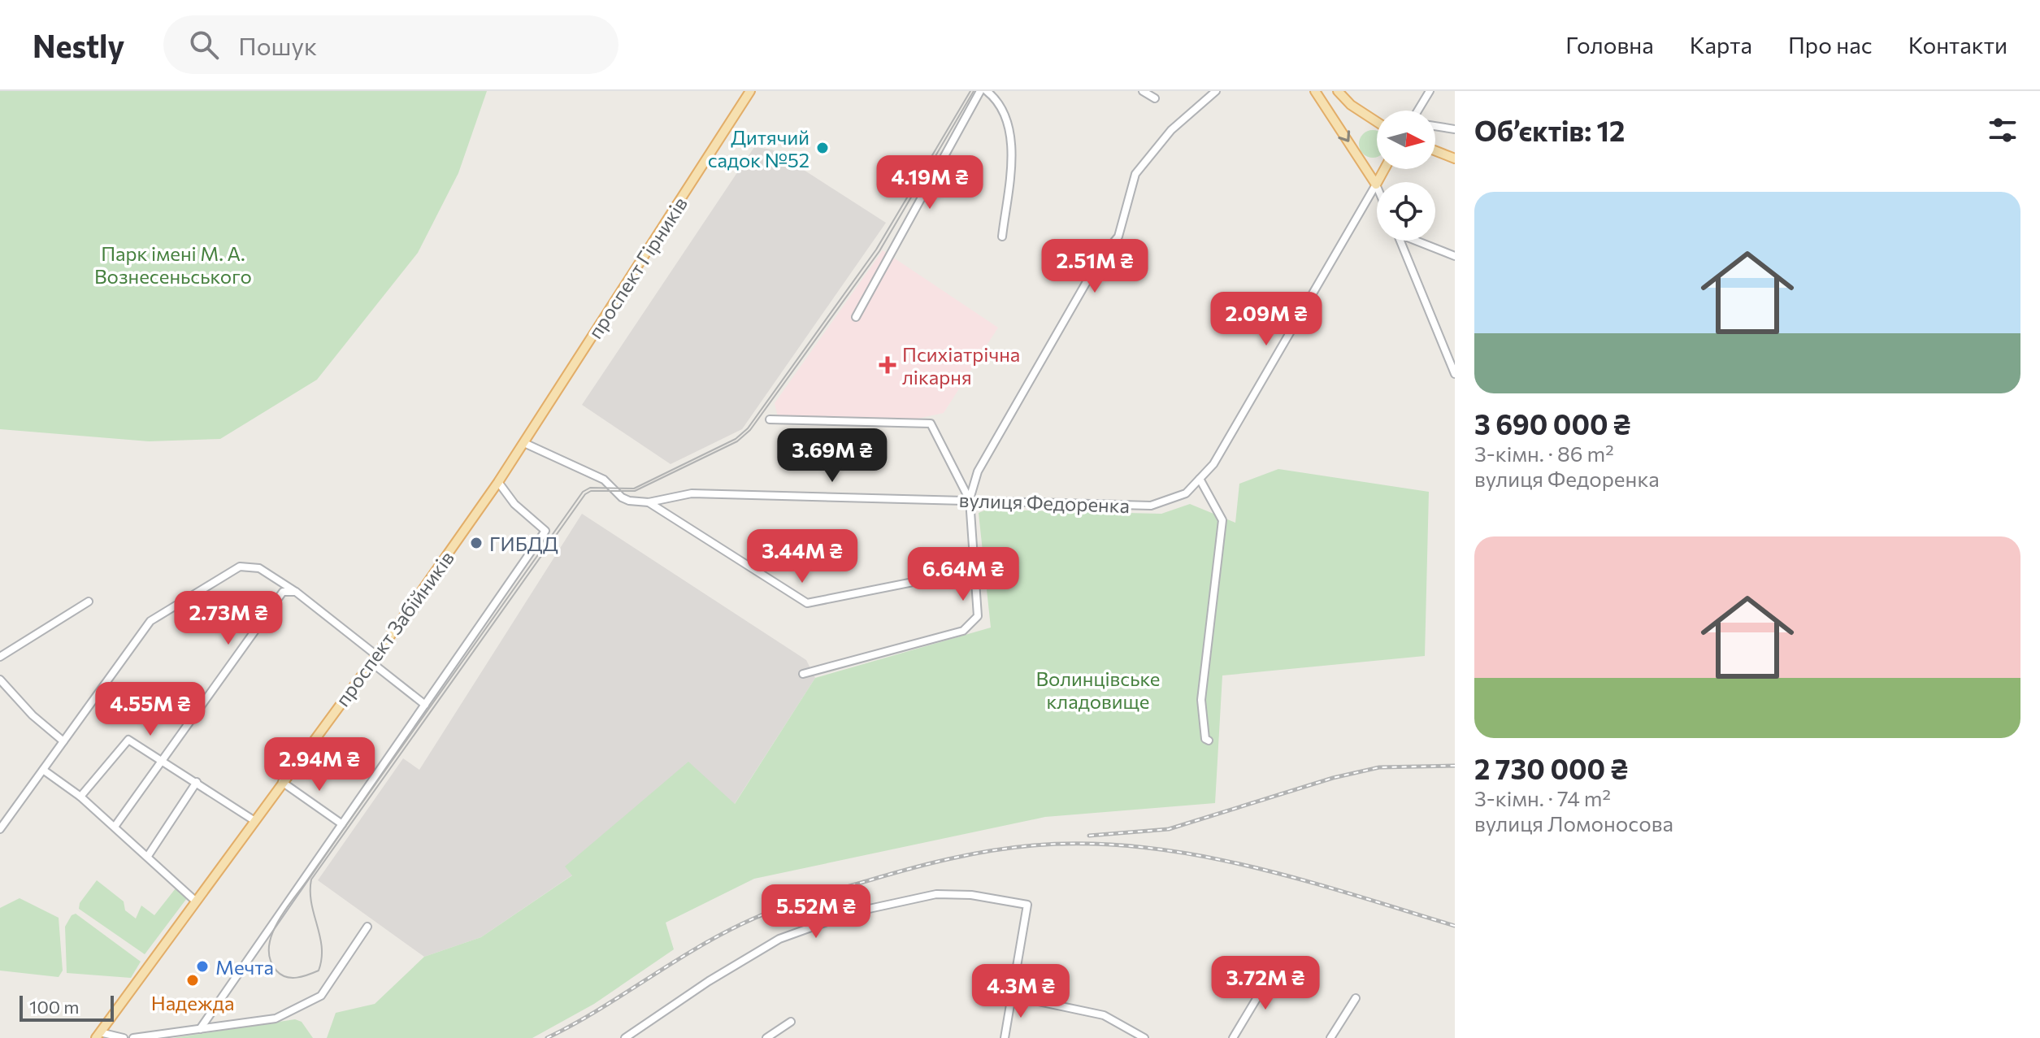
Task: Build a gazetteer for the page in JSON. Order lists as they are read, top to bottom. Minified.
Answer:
{"streets":{"main road":["проспект Гірників","вулиця Федоренка","проспект Забійників"]},"crossings":[["проспект Гірників","вулиця Федоренка"],["проспект Гірників","проспект Забійників"],["вулиця Федоренка","проспект Забійників"]],"parks":["Парк імені М. А. Вознесеньського","Волинцівське кладовище"],"places":{"other":["Дитячий садок №52","ГИБДД","Мечта","Надежда"],"health":["Психіатрічна лікарня"]},"scale_bar":"100 m","north":"right","page":{"header":"Nestly","search":"Пошук","nav":["Головна","Карта","Про нас","Контакти"],"heading":"Об’єктів: 12","price":["4.19M ₴","2.51M ₴","2.09M ₴","3.69M ₴","3.44M ₴","6.64M ₴","2.73M ₴","4.55M ₴","2.94M ₴","5.52M ₴","3.72M ₴","4.3M ₴"],"list":[{"name":"3 690 000 ₴","note":"3-кімн. · 86 m² · вулиця Федоренка"},{"name":"2 730 000 ₴","note":"3-кімн. · 74 m² · вулиця Ломоносова"}],"scale":"100 m"}}
